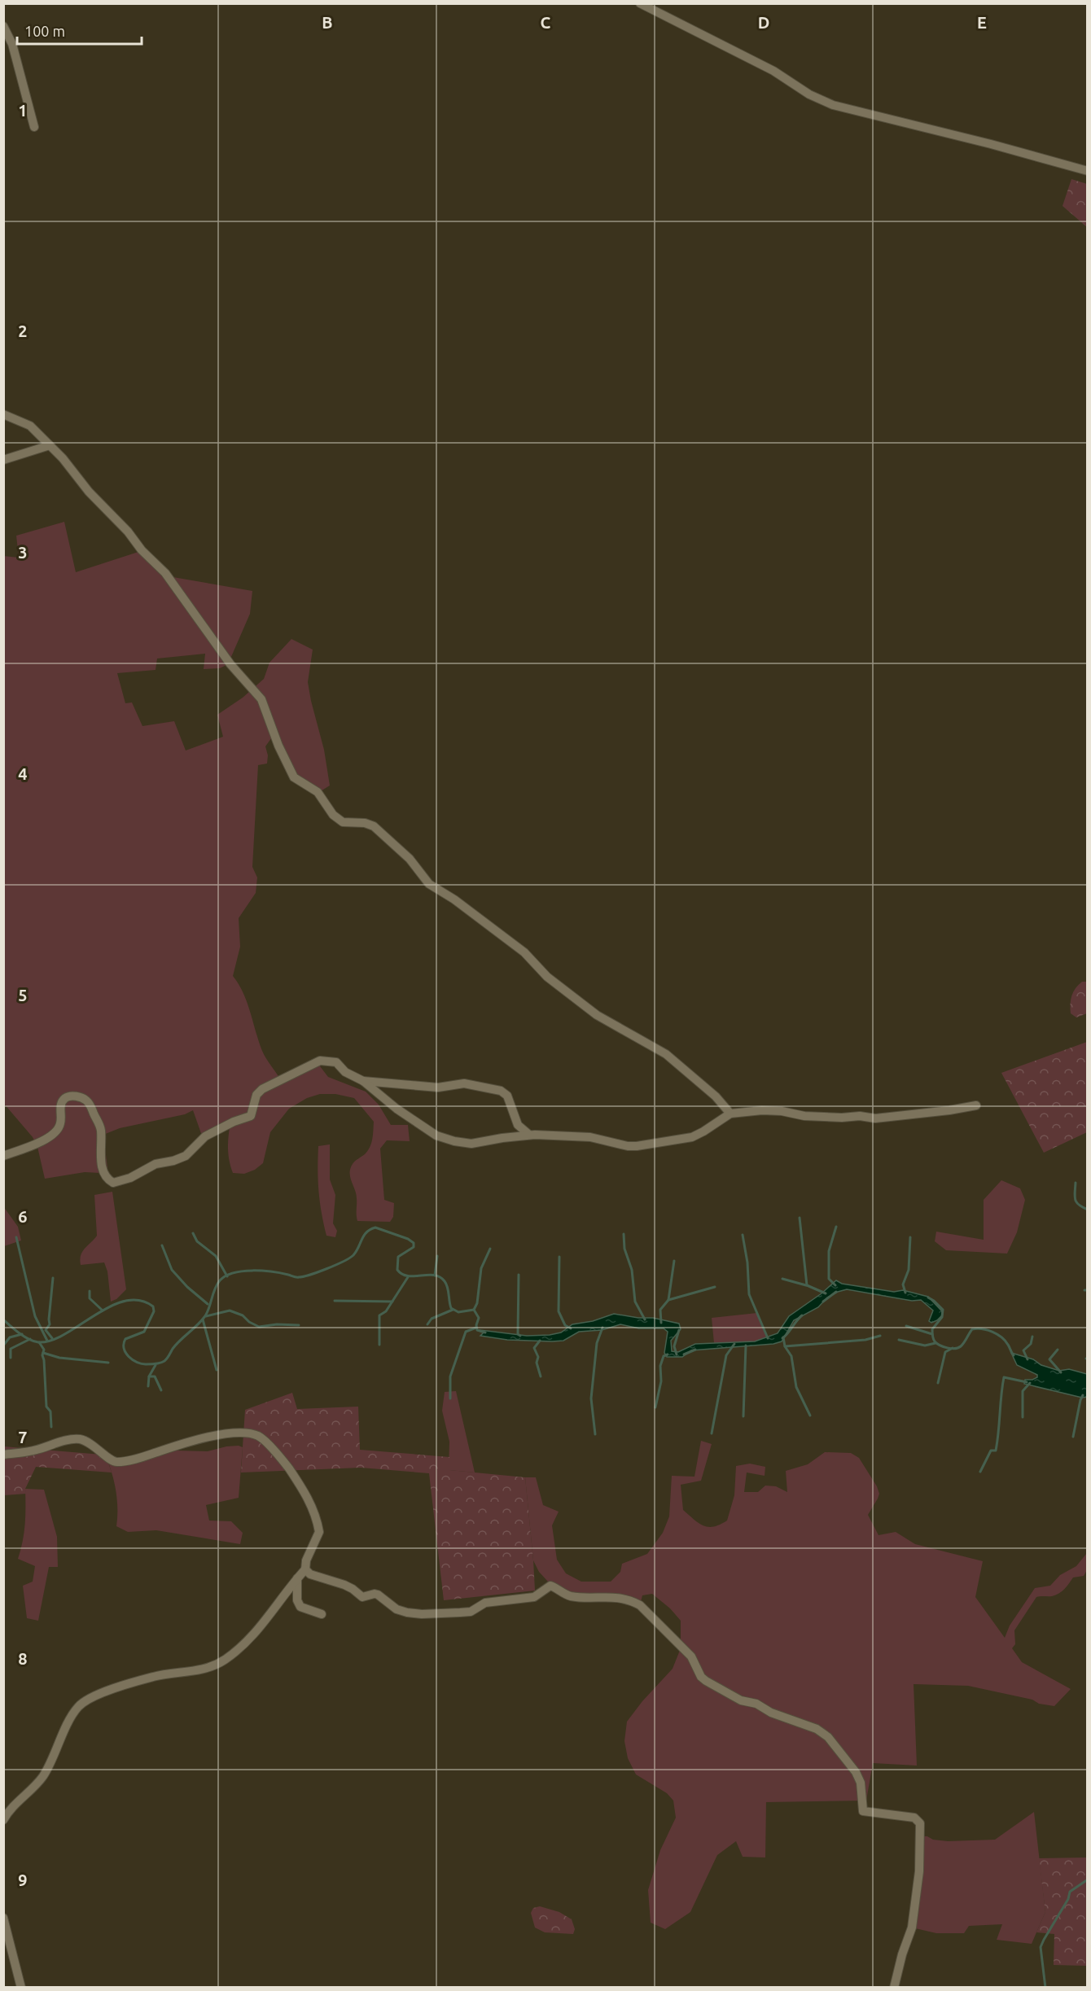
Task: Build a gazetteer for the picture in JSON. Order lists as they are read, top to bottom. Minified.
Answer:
{"scale_bar":"100 m","grid":{"columns":["B","C","D","E"],"rows":["1","2","3","4","5","6","7","8","9"]}}
